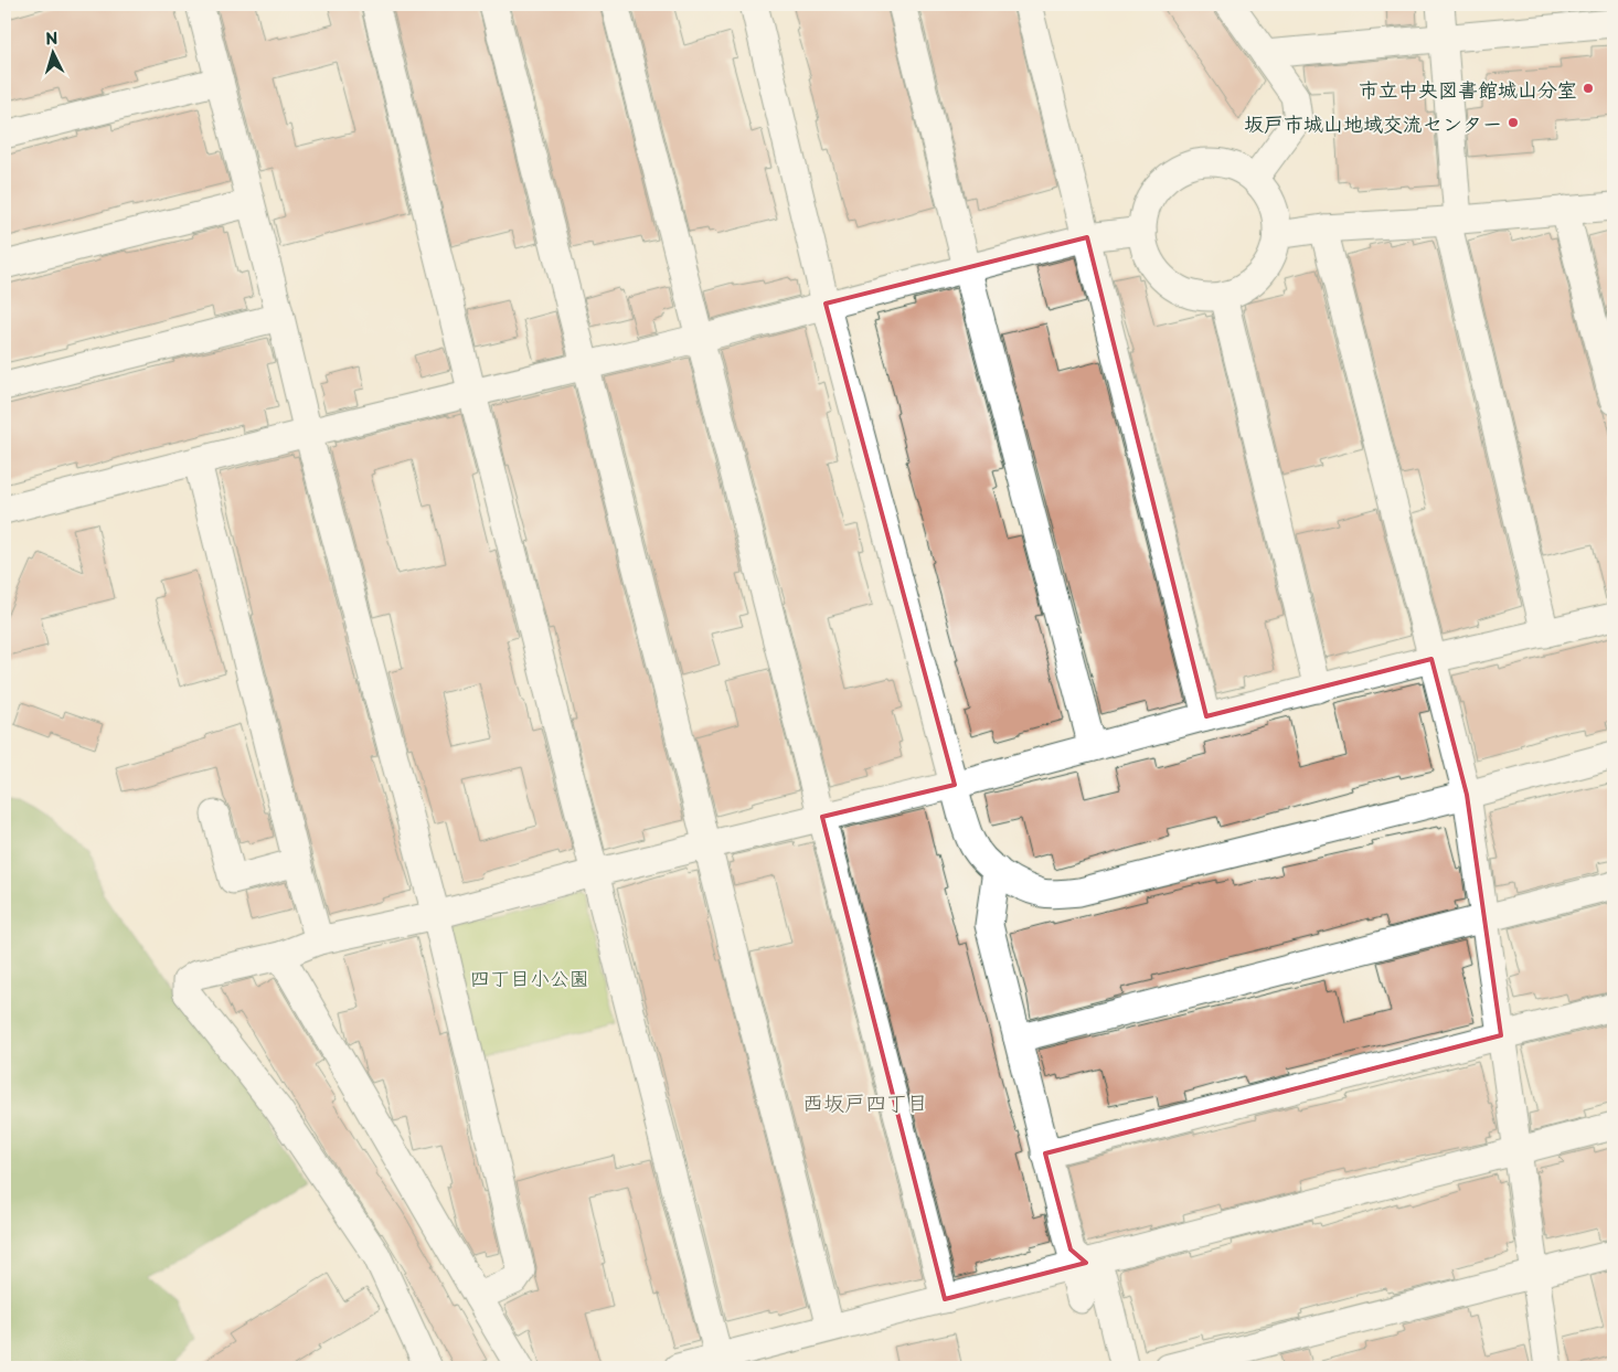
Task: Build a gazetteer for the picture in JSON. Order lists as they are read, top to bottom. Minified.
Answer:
{"districts":["西坂戸四丁目"],"parks":["四丁目小公園"],"places":["市立中央図書館城山分室","坂戸市城山地域交流センター"],"north":"top"}
